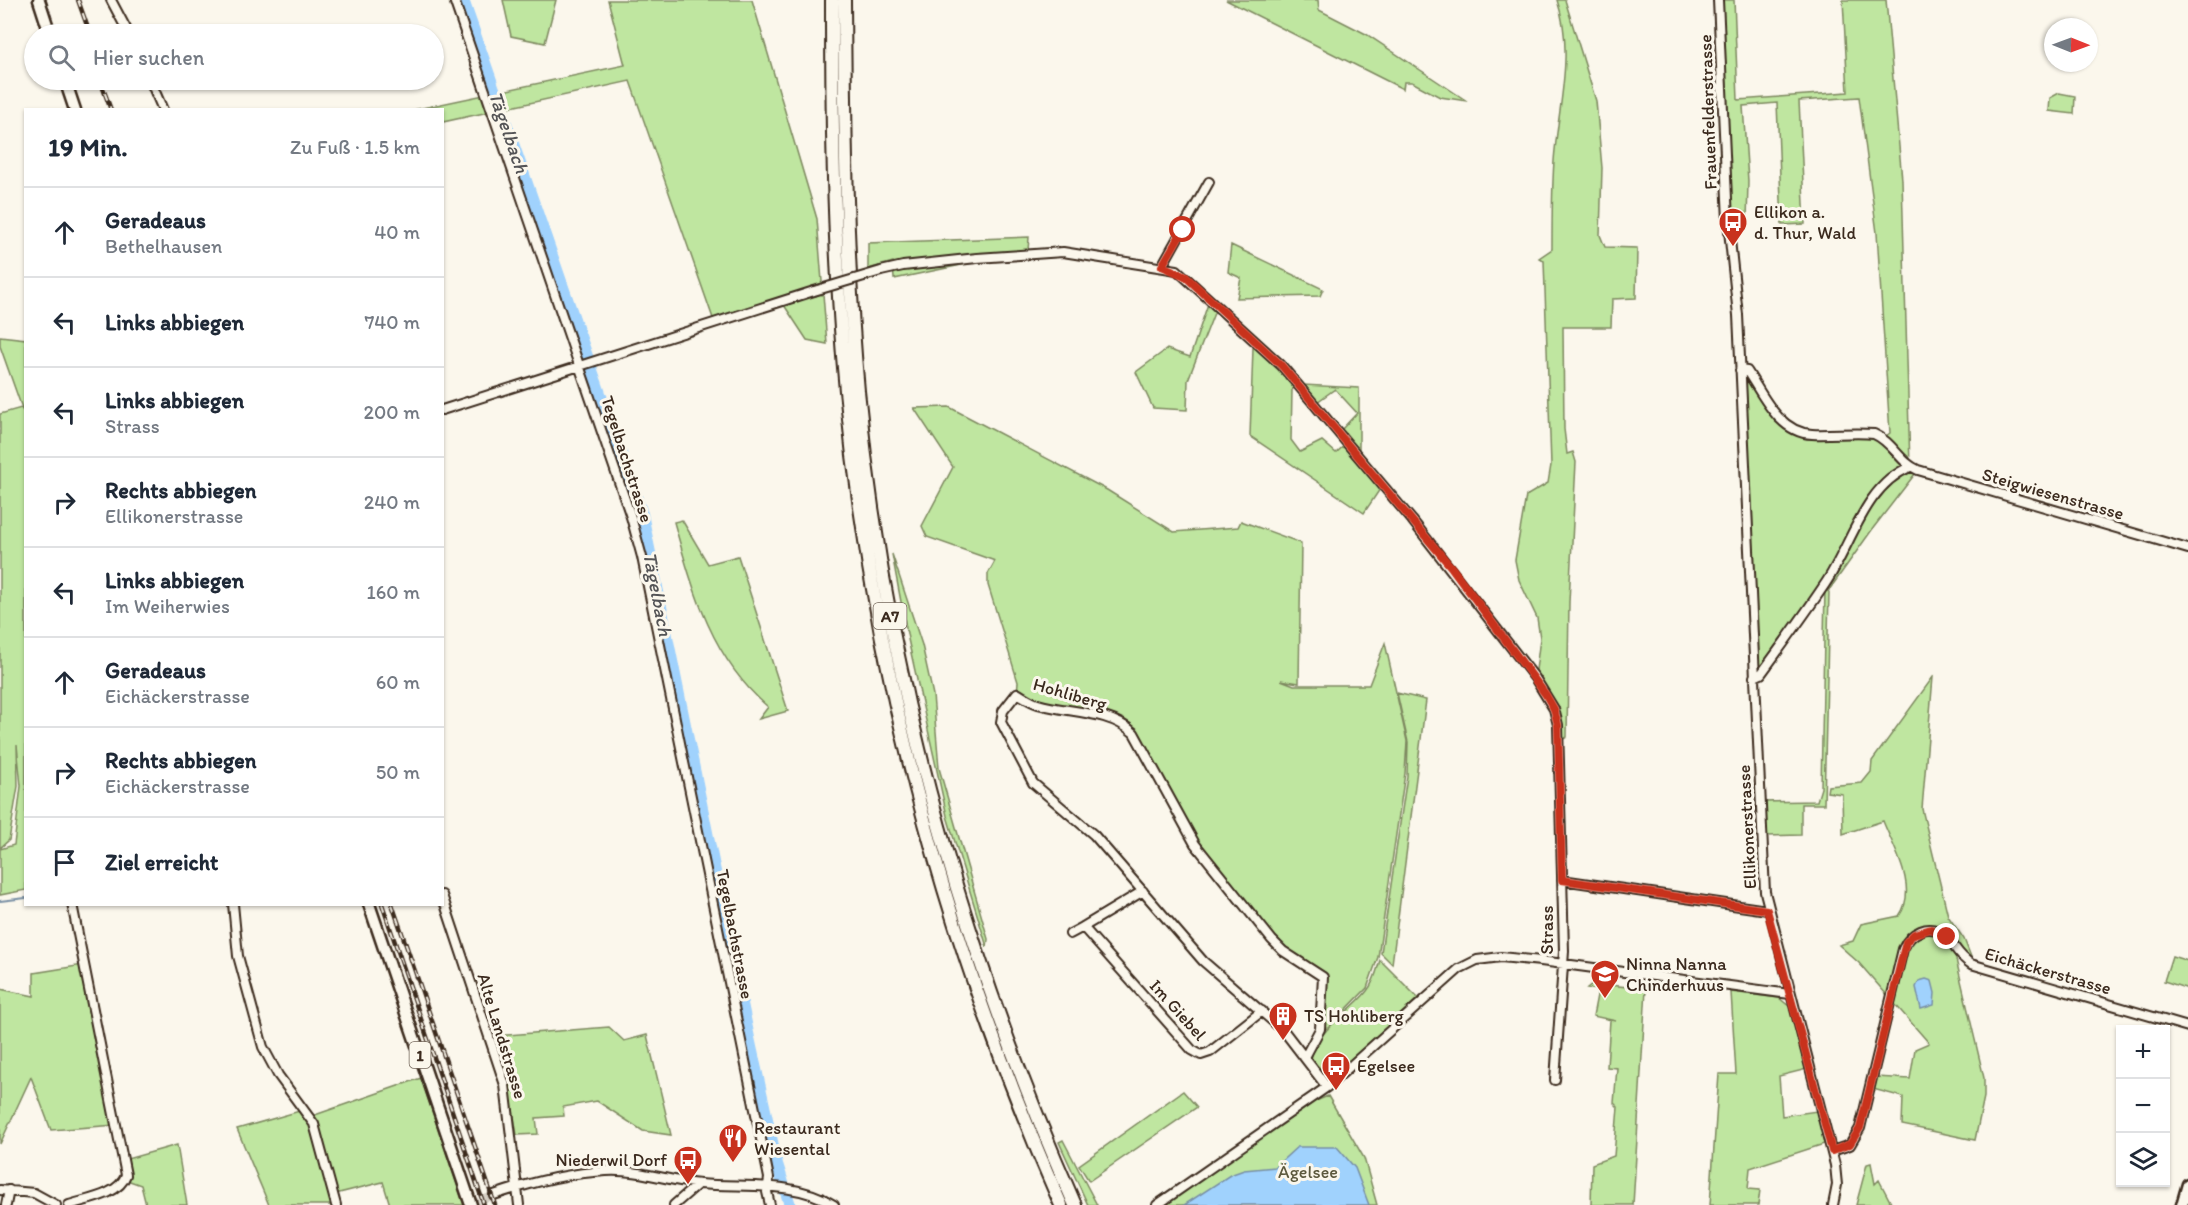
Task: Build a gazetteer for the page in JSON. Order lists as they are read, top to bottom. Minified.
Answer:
{"streets":{"highway":["A7"],"main road":["1"],"street":["Frauenfelderstrasse","Tegelbachstrasse","Steigwiesenstrasse","Hohliberg","Ellikonerstrasse","Strass","Eichäckerstrasse","Im Giebel","Alte Landstrasse"]},"crossings":[["Frauenfelderstrasse","Ellikonerstrasse"],["Hohliberg","Im Giebel"],["Ellikonerstrasse","Strass"],["Ellikonerstrasse","Eichäckerstrasse"]],"water":["Tägelbach"],"parks":["Ägelsee"],"places":{"bus stop":["Ellikon a. d. Thur, Wald","Egelsee","Niederwil Dorf"],"school or university":["Ninna Nanna Chinderhuus"],"building":["TS Hohliberg"],"restaurant":["Restaurant Wiesental"]},"north":"right","page":{"search":"Hier suchen","heading":["19 Min.","Zu Fuß · 1.5 km"],"list":[["Geradeaus","Bethelhausen","40 m"],["Links abbiegen","740 m"],["Links abbiegen","Strass","200 m"],["Rechts abbiegen","Ellikonerstrasse","240 m"],["Links abbiegen","Im Weiherwies","160 m"],["Geradeaus","Eichäckerstrasse","60 m"],["Rechts abbiegen","Eichäckerstrasse","50 m"],"Ziel erreicht"],"map_buttons":["+","−"]}}
